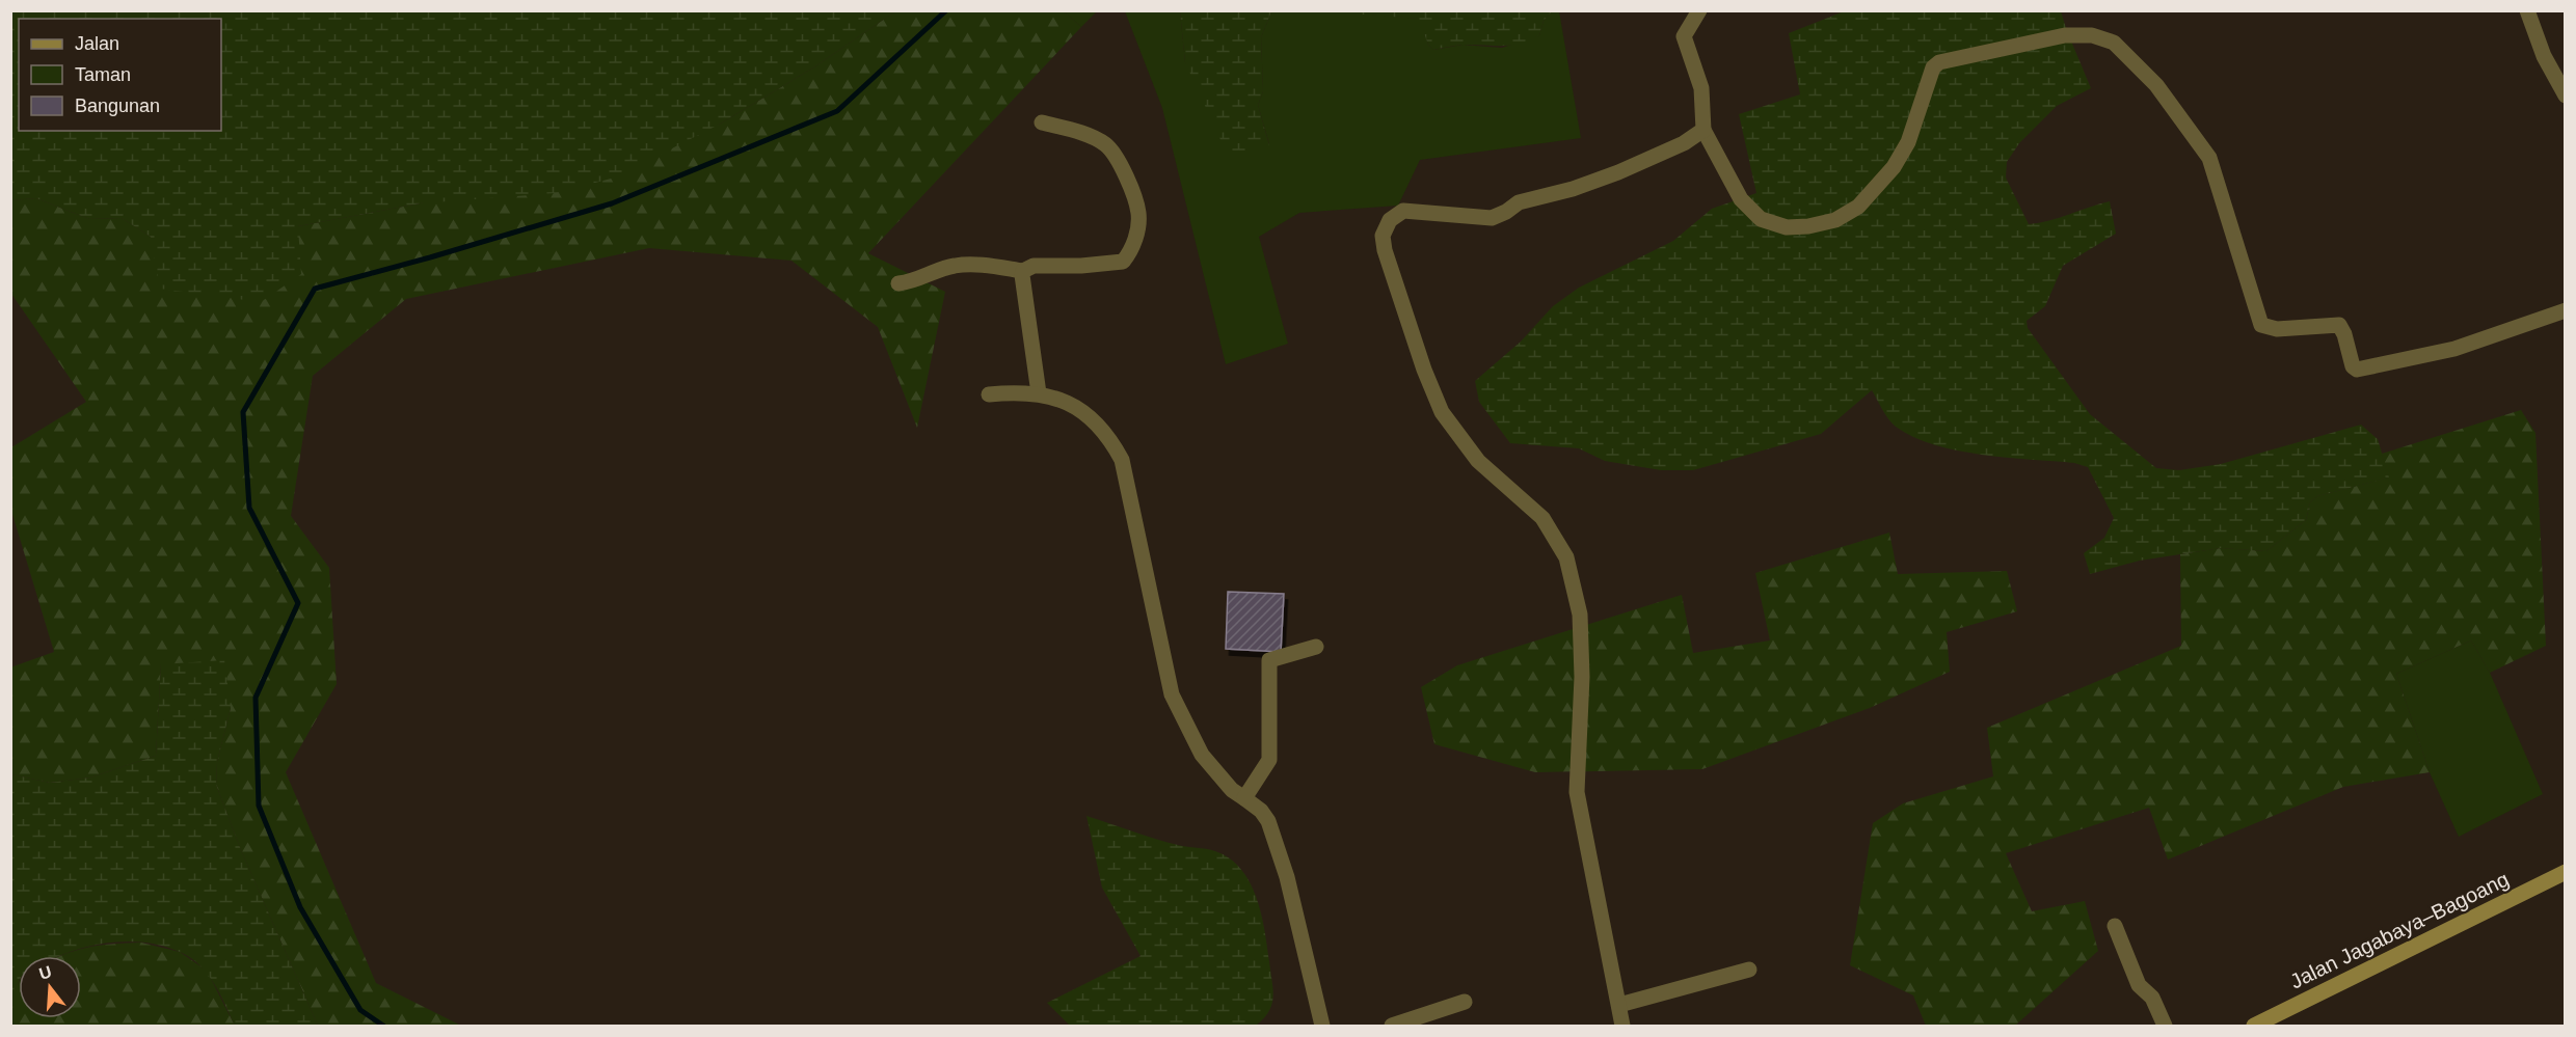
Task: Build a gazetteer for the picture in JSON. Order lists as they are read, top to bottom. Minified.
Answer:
{"streets":{"street":["Jalan Jagabaya–Bagoang"]},"legend":["Jalan","Taman","Bangunan"],"north":"top"}
